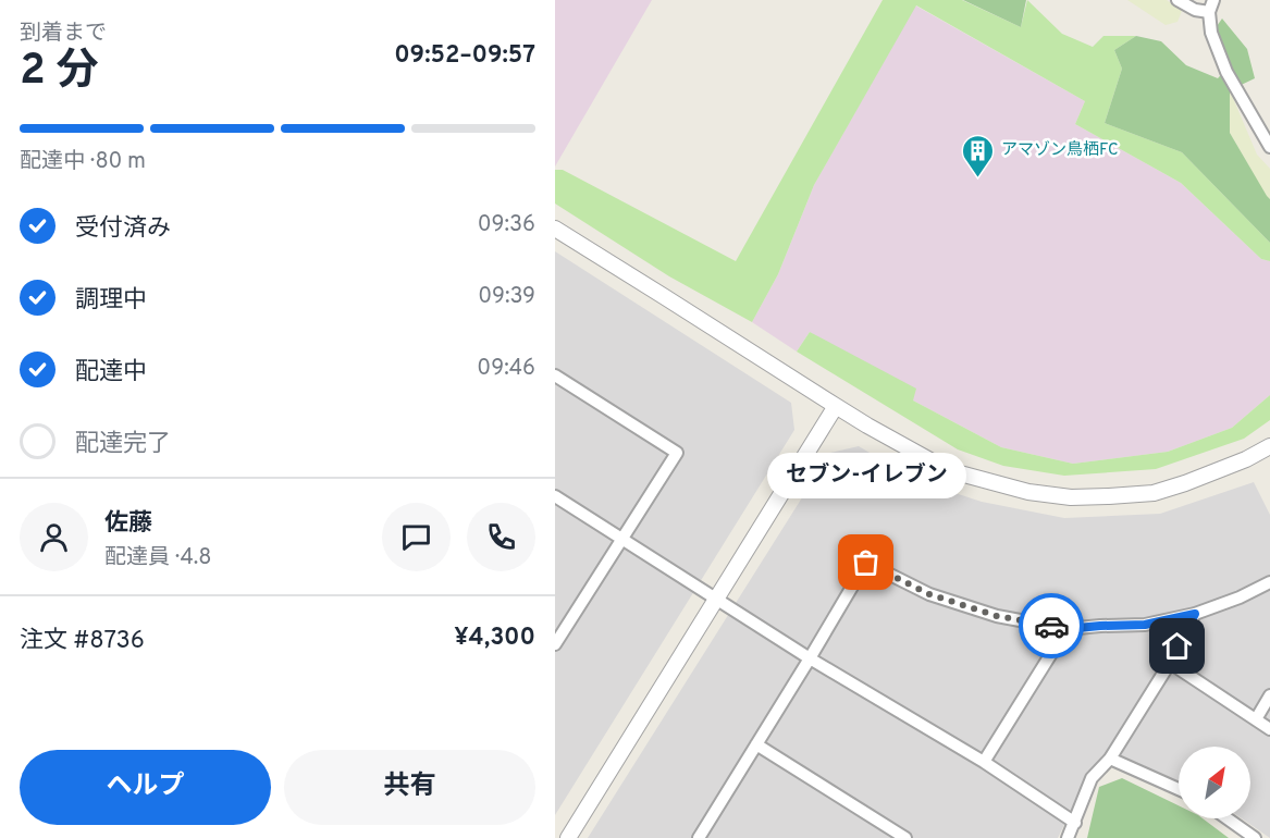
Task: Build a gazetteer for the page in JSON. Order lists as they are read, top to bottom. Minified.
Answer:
{"places":{"building":["アマゾン鳥栖FC"],"other":["セブン-イレブン"]},"north":"top right","page":{"heading":["2 分","到着まで","09:52–09:57"],"panel":["佐藤","配達員 · 4.8","注文 #8736","¥4,300"],"bar":"配達中 · 80 m","list":[["受付済み","09:36"],["調理中","09:39"],["配達中","09:46"],"配達完了"],"bubble":"セブン-イレブン","buttons":["ヘルプ","共有"]}}
